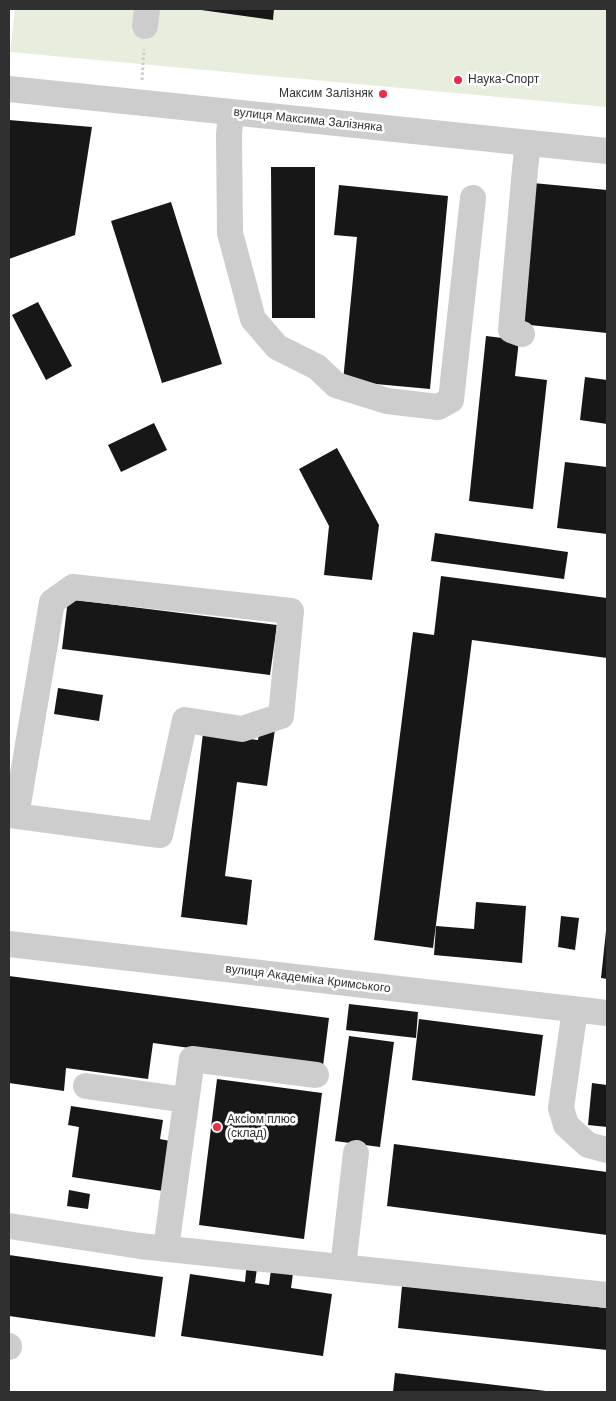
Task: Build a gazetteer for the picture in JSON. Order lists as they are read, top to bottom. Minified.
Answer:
{"streets":{"street":["вулиця Максима Залізняка","вулиця Академіка Кримського"]},"places":["Наука-Спорт","Максим Залізняк","Аксіом плюс (склад)"]}
